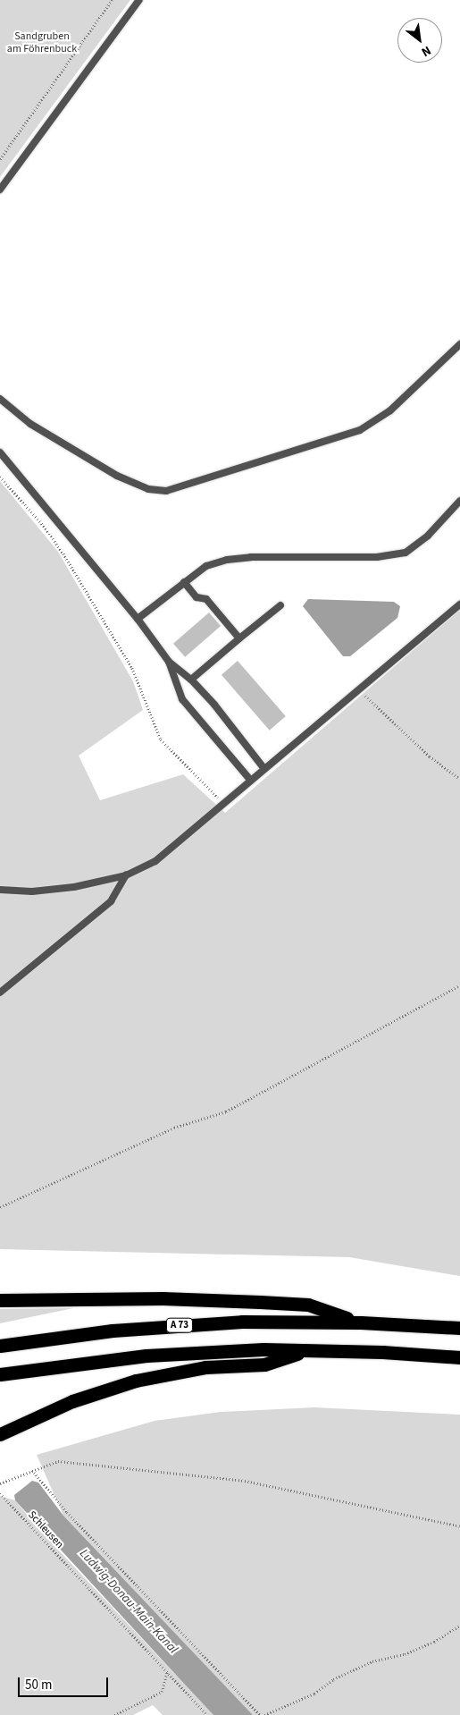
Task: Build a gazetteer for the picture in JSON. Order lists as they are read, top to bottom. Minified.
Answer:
{"streets":{"highway":["A 73"],"path":["Schleusen"]},"water":["Ludwig-Donau-Main-Kanal"],"parks":["Sandgruben am Föhrenbuck"],"scale_bar":"50 m","north":"bottom right"}
